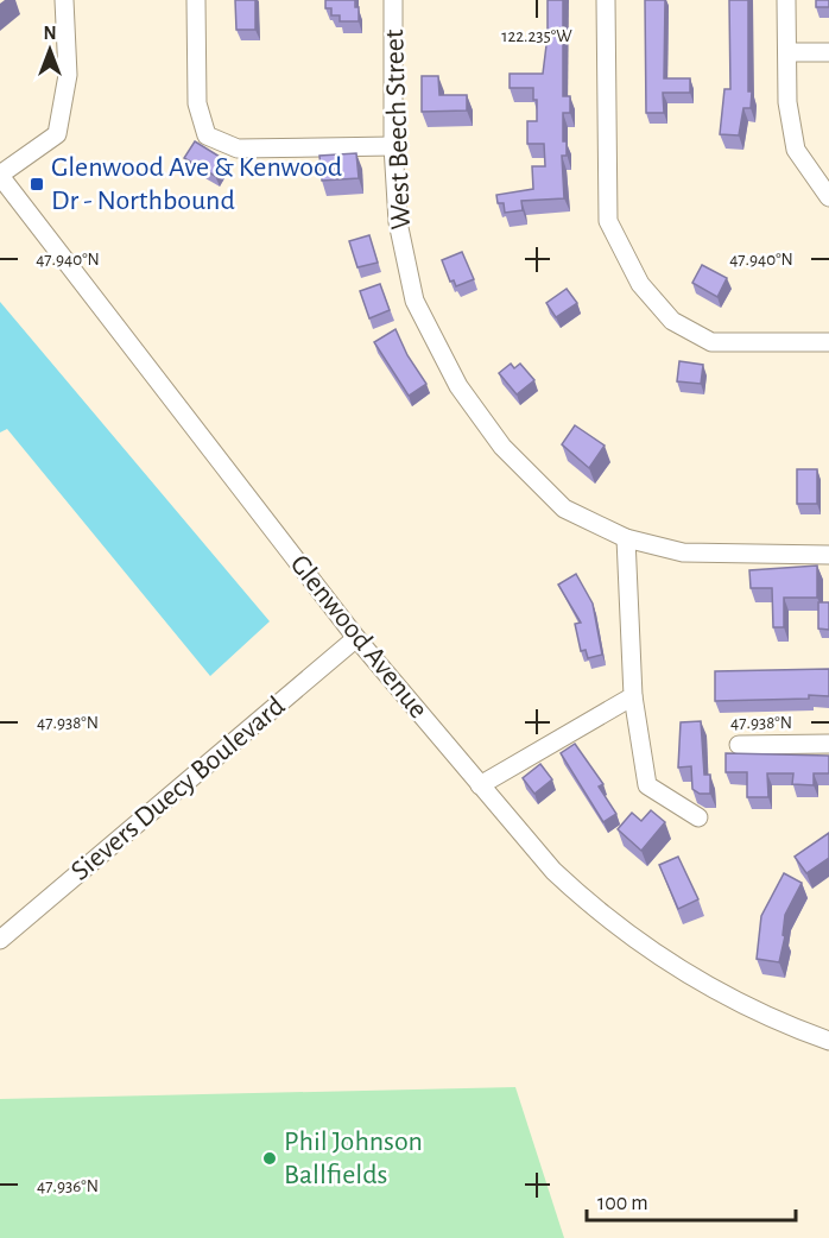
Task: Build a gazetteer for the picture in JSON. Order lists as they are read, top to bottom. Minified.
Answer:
{"streets":{"street":["West Beech Street","Glenwood Avenue","Sievers Duecy Boulevard"]},"crossings":[["Glenwood Avenue","Sievers Duecy Boulevard"]],"places":{"transit":["Glenwood Ave & Kenwood Dr - Northbound"],"other":["Phil Johnson Ballfields"]},"scale_bar":"100 m","north":"top","coordinates":["122.235°W","47.940°N","47.938°N","47.936°N"]}
